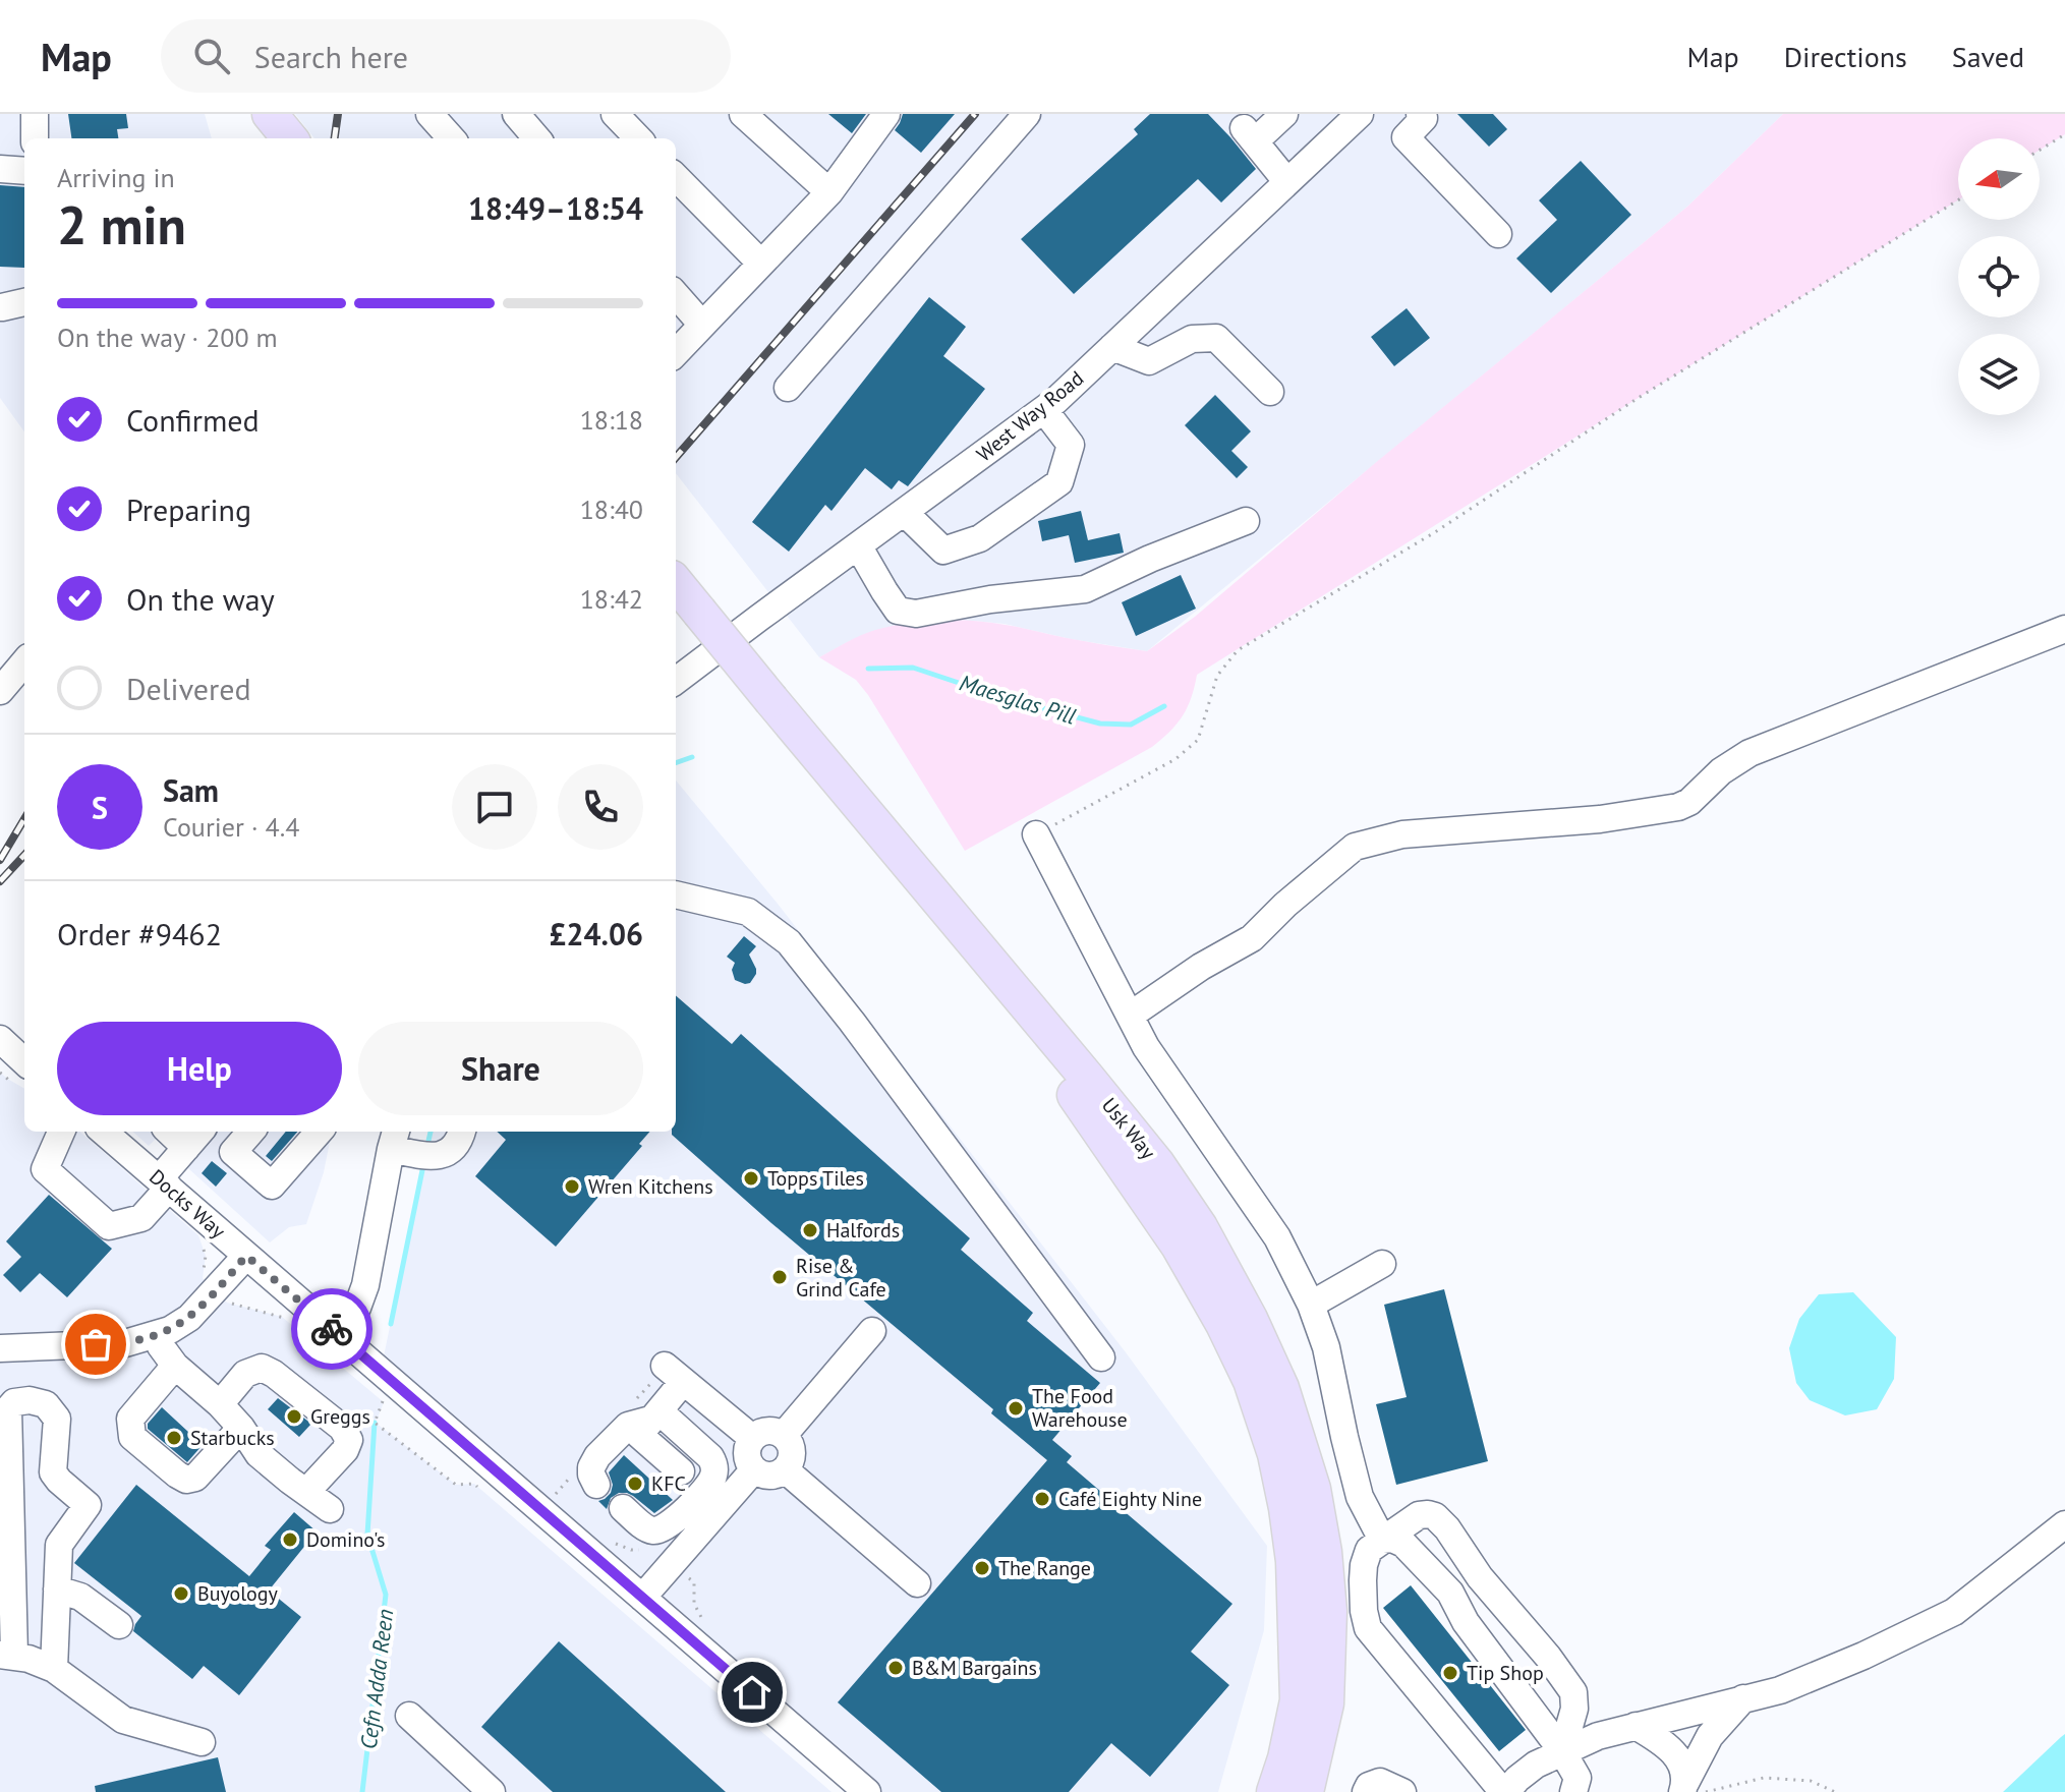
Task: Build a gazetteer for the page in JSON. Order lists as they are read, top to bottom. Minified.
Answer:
{"streets":{"main road":["Usk Way"],"street":["West Way Road","Docks Way"]},"water":["Maesglas Pill","Cefn Adda Reen"],"places":["Topps Tiles","Wren Kitchens","Halfords","Rise & Grind Cafe","The Food Warehouse","Greggs","Starbucks","KFC","Café Eighty Nine","Domino's","The Range","Buyology","B&M Bargains","Tip Shop"],"north":"left","page":{"header":"Map","search":"Search here","nav":["Map","Directions","Saved"],"heading":["2 min","Arriving in","18:49–18:54"],"panel":["Sam","Courier · 4.4","Order #9462","£24.06"],"bar":"On the way · 200 m","list":[["Confirmed","18:18"],["Preparing","18:40"],["On the way","18:42"],"Delivered"],"round":"S","buttons":["Help","Share"]}}
